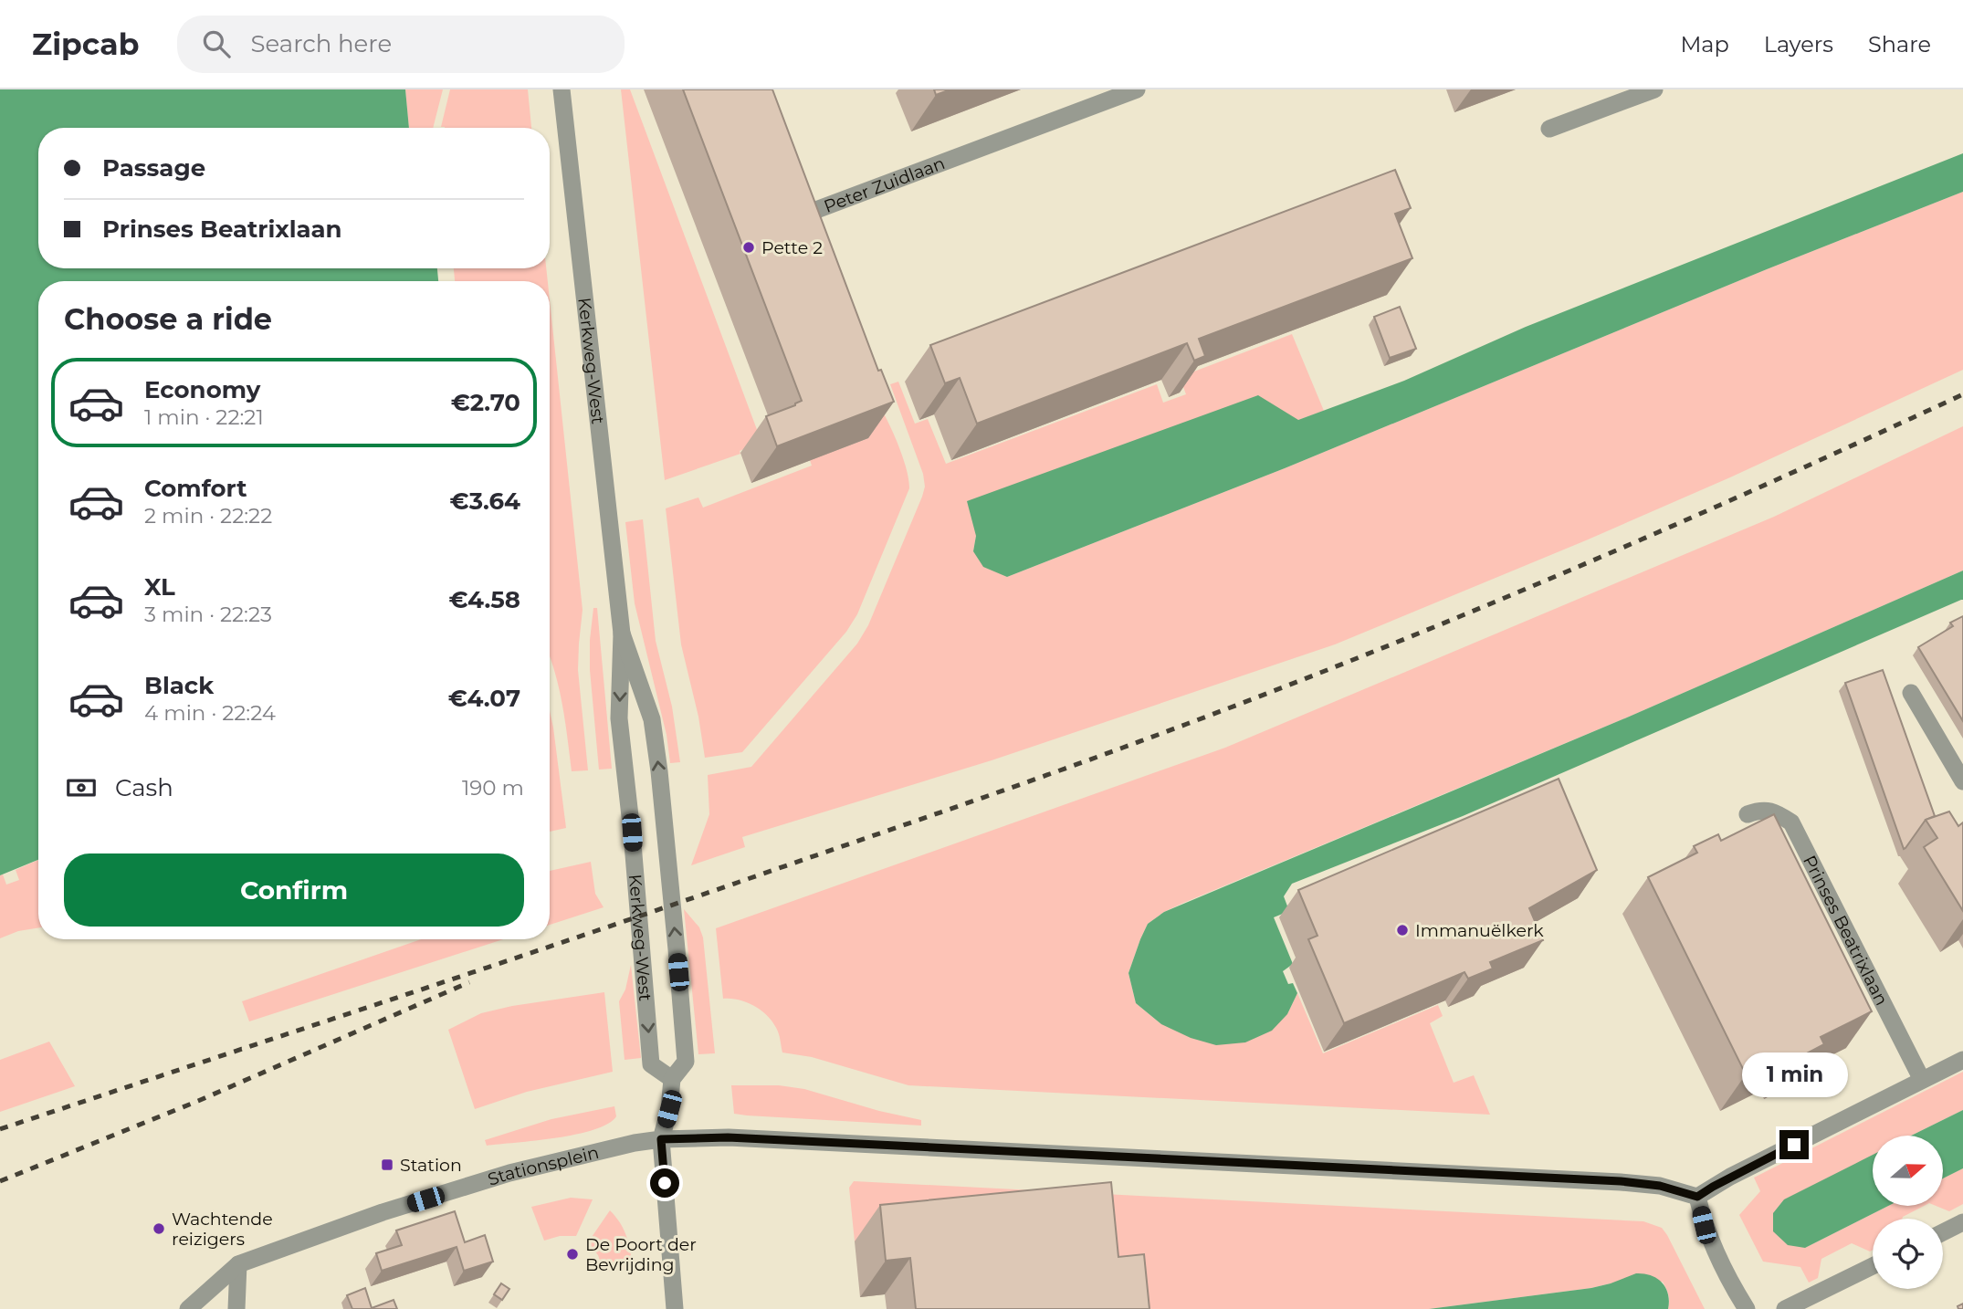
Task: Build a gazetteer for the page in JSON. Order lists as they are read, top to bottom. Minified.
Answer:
{"streets":{"street":["Peter Zuidlaan","Kerkweg-West","Prinses Beatrixlaan","Stationsplein"]},"crossings":[["Kerkweg-West","Stationsplein"]],"places":{"other":["Pette 2","Immanuëlkerk","Wachtende reizigers","De Poort der Bevrijding"],"transit":["Station"]},"north":"right","page":{"header":"Zipcab","search":"Search here","nav":["Map","Layers","Share"],"banner":["Passage","Prinses Beatrixlaan"],"heading":"Choose a ride","list":[{"name":"Economy","note":"1 min · 22:21","value":"€2.70"},{"name":"Comfort","note":"2 min · 22:22","value":"€3.64"},{"name":"XL","note":"3 min · 22:23","value":"€4.58"},{"name":"Black","note":"4 min · 22:24","value":"€4.07"}],"pay":["Cash","190 m"],"buttons":"Confirm","bubble":"1 min"}}
